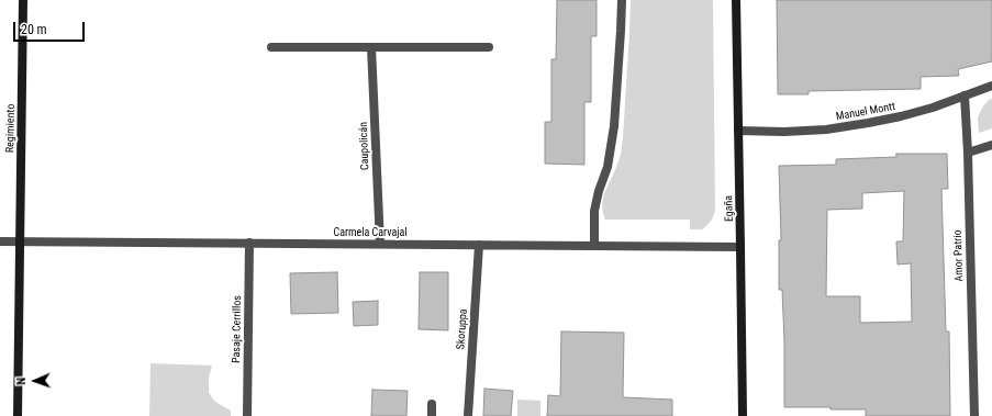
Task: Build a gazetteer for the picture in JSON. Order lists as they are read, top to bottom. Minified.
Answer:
{"streets":{"main road":["Regimiento","Egaña"],"street":["Manuel Montt","Caupolicán","Carmela Carvajal","Amor Patrio","Pasaje Cerrillos","Skoruppa"]},"crossings":[["Manuel Montt","Egaña"],["Manuel Montt","Amor Patrio"],["Regimiento","Carmela Carvajal"],["Caupolicán","Carmela Carvajal"],["Egaña","Carmela Carvajal"],["Carmela Carvajal","Pasaje Cerrillos"],["Carmela Carvajal","Skoruppa"]],"scale_bar":"20 m","north":"left"}
